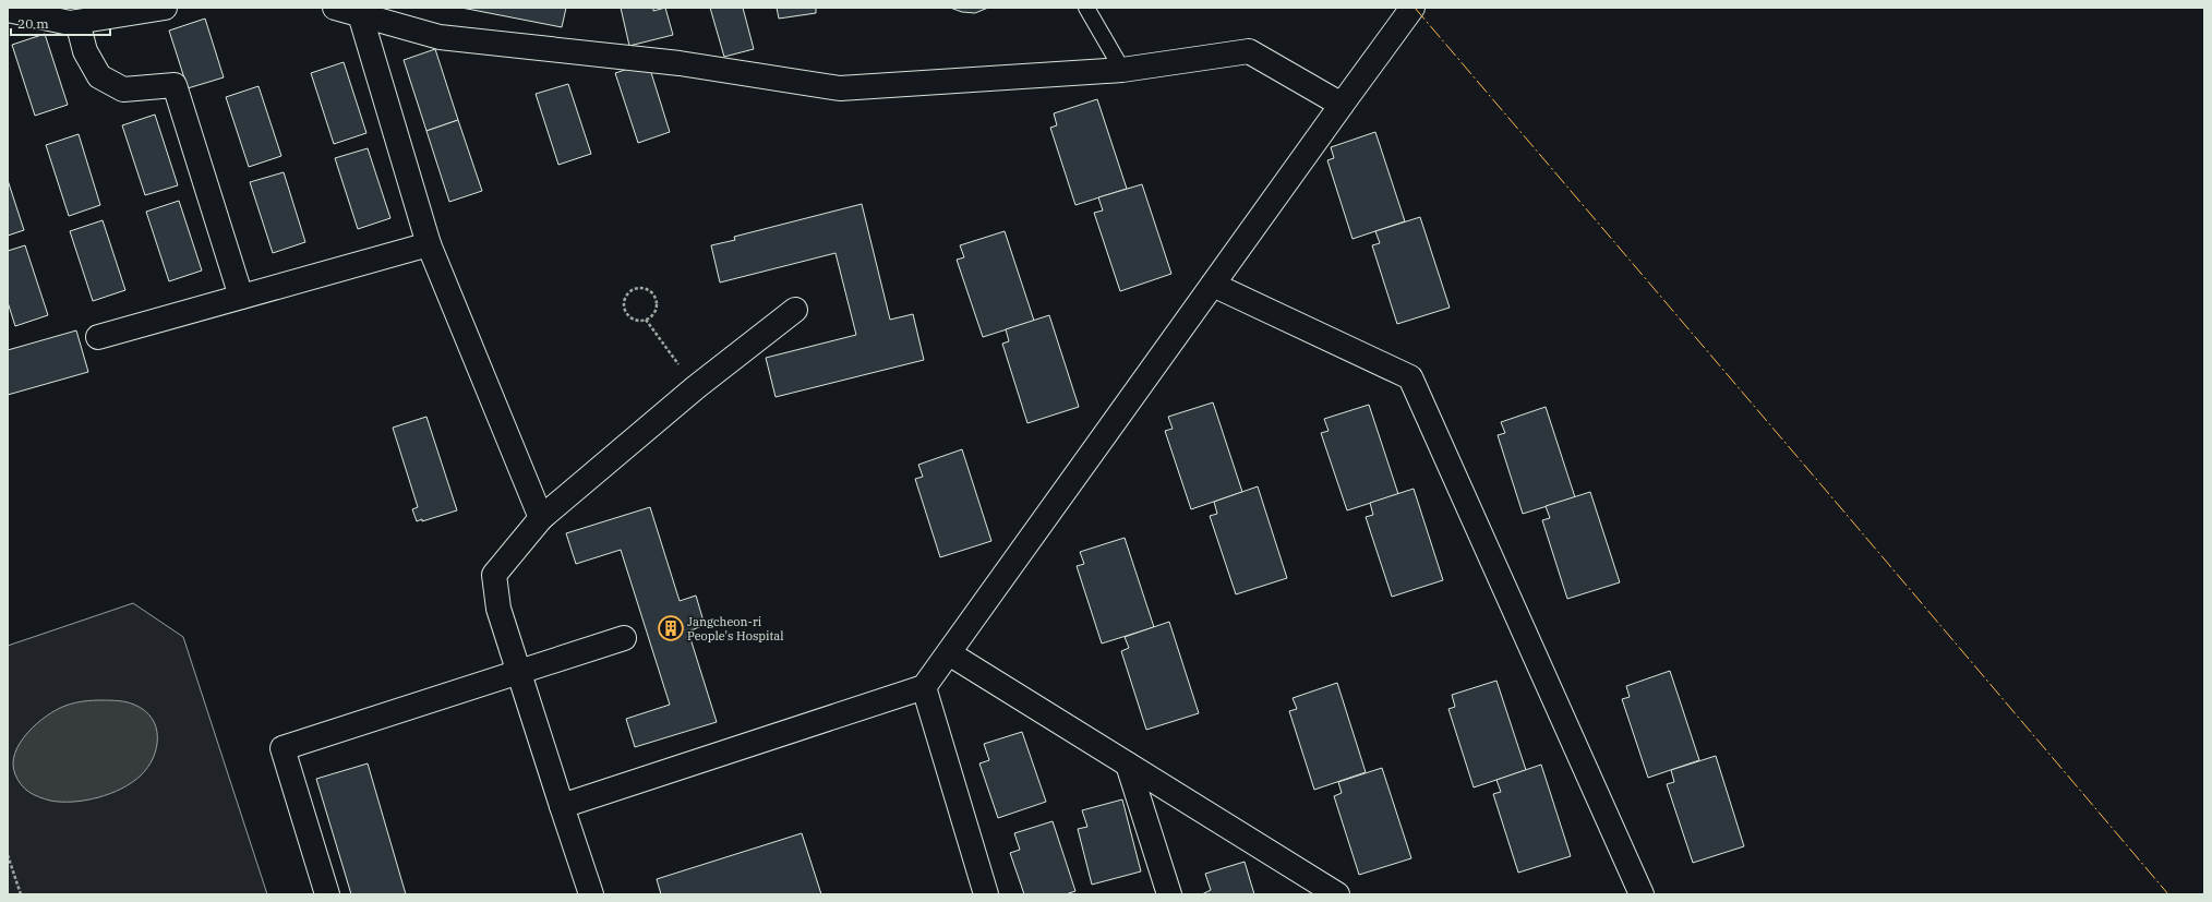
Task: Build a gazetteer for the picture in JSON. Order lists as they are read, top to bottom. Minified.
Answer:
{"places":{"building":["Jangcheon-ri People's Hospital"]},"scale_bar":"20 m"}
